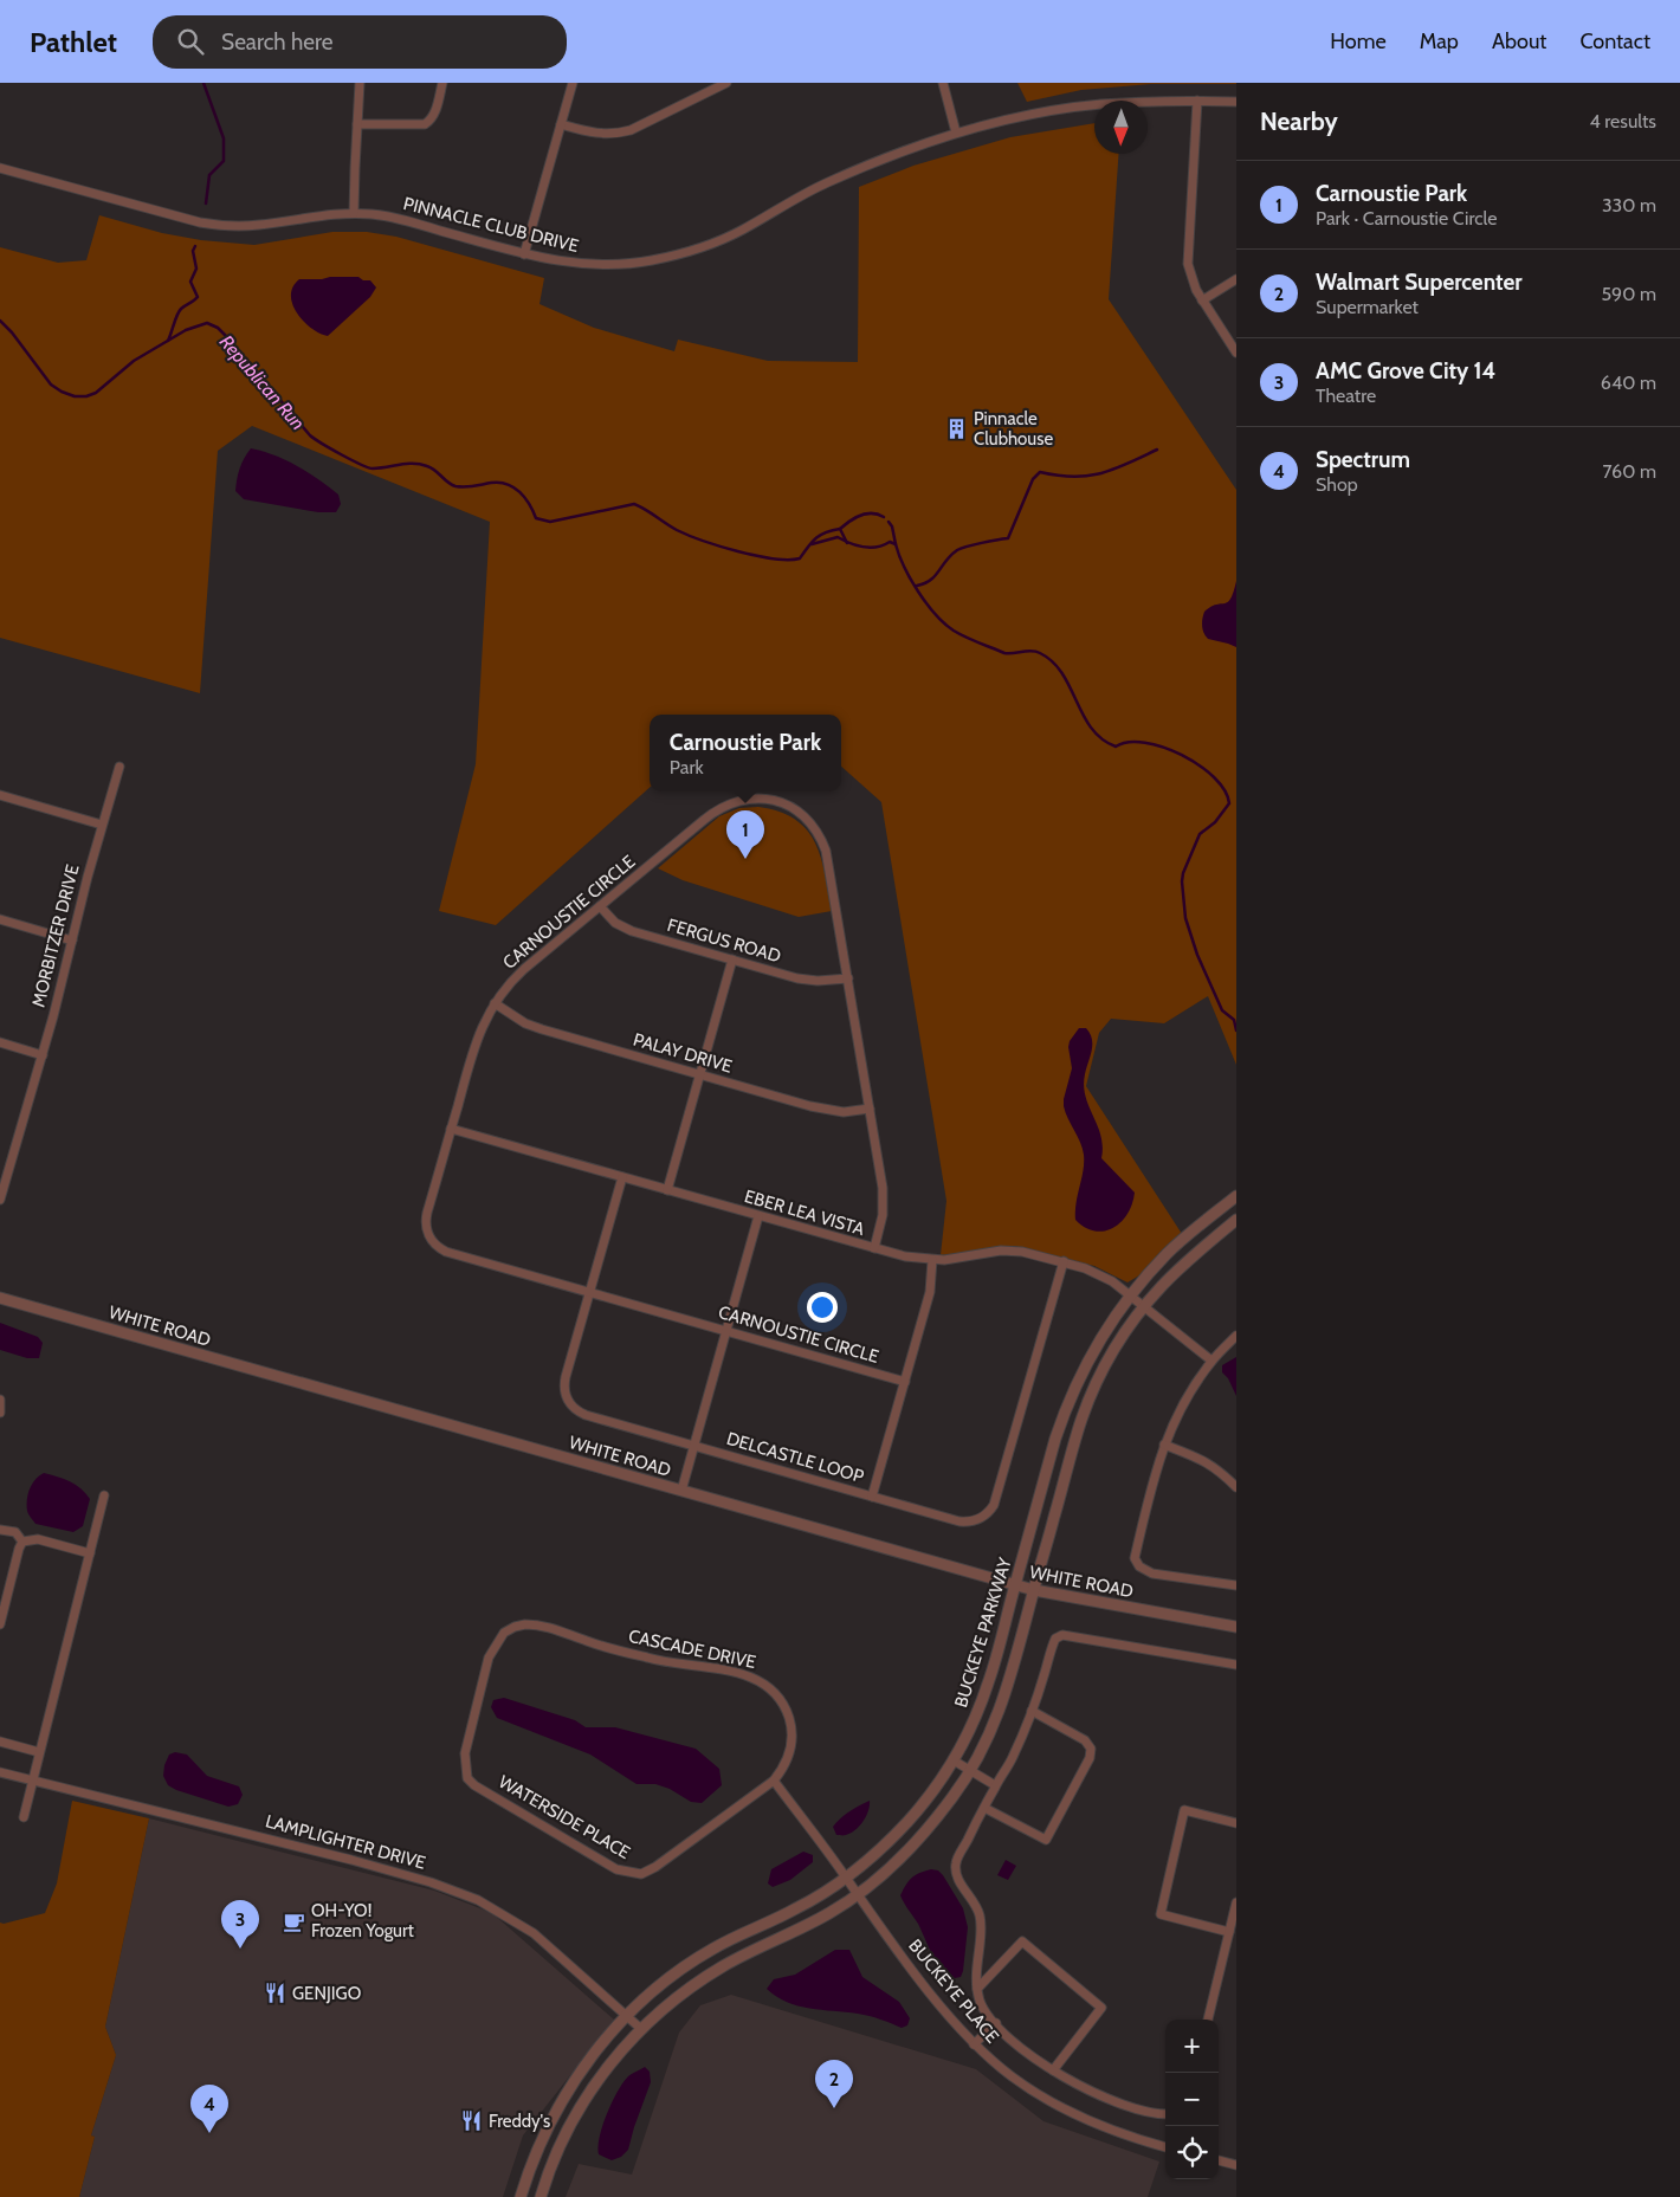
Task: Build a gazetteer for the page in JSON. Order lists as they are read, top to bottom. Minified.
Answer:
{"streets":{"street":["PINNACLE CLUB DRIVE","CARNOUSTIE CIRCLE","MORBITZER DRIVE","FERGUS ROAD","PALAY DRIVE","EBER LEA VISTA","WHITE ROAD","DELCASTLE LOOP","BUCKEYE PARKWAY","CASCADE DRIVE","WATERSIDE PLACE","LAMPLIGHTER DRIVE","BUCKEYE PLACE"]},"crossings":[["CARNOUSTIE CIRCLE","FERGUS ROAD"],["CARNOUSTIE CIRCLE","PALAY DRIVE"],["CARNOUSTIE CIRCLE","EBER LEA VISTA"],["CARNOUSTIE CIRCLE","DELCASTLE LOOP"],["EBER LEA VISTA","DELCASTLE LOOP"],["EBER LEA VISTA","BUCKEYE PARKWAY"],["WHITE ROAD","BUCKEYE PARKWAY"],["BUCKEYE PARKWAY","LAMPLIGHTER DRIVE"],["BUCKEYE PARKWAY","BUCKEYE PLACE"],["CASCADE DRIVE","WATERSIDE PLACE"],["CASCADE DRIVE","BUCKEYE PLACE"],["WATERSIDE PLACE","BUCKEYE PLACE"]],"water":["Republican Run"],"places":{"building":["Pinnacle Clubhouse"],"cafe":["OH-YO! Frozen Yogurt"],"restaurant":["GENJIGO","Freddy's"]},"north":"bottom","page":{"header":"Pathlet","search":"Search here","nav":["Home","Map","About","Contact"],"heading":["Nearby","4 results"],"list":[{"mark":"1","name":"Carnoustie Park","note":"Park · Carnoustie Circle","value":"330 m"},{"mark":"2","name":"Walmart Supercenter","note":"Supermarket","value":"590 m"},{"mark":"3","name":"AMC Grove City 14","note":"Theatre","value":"640 m"},{"mark":"4","name":"Spectrum","note":"Shop","value":"760 m"}],"popup":["Carnoustie Park","Park"],"pins":["1","3","2","4"],"map_buttons":["+","−"]}}
